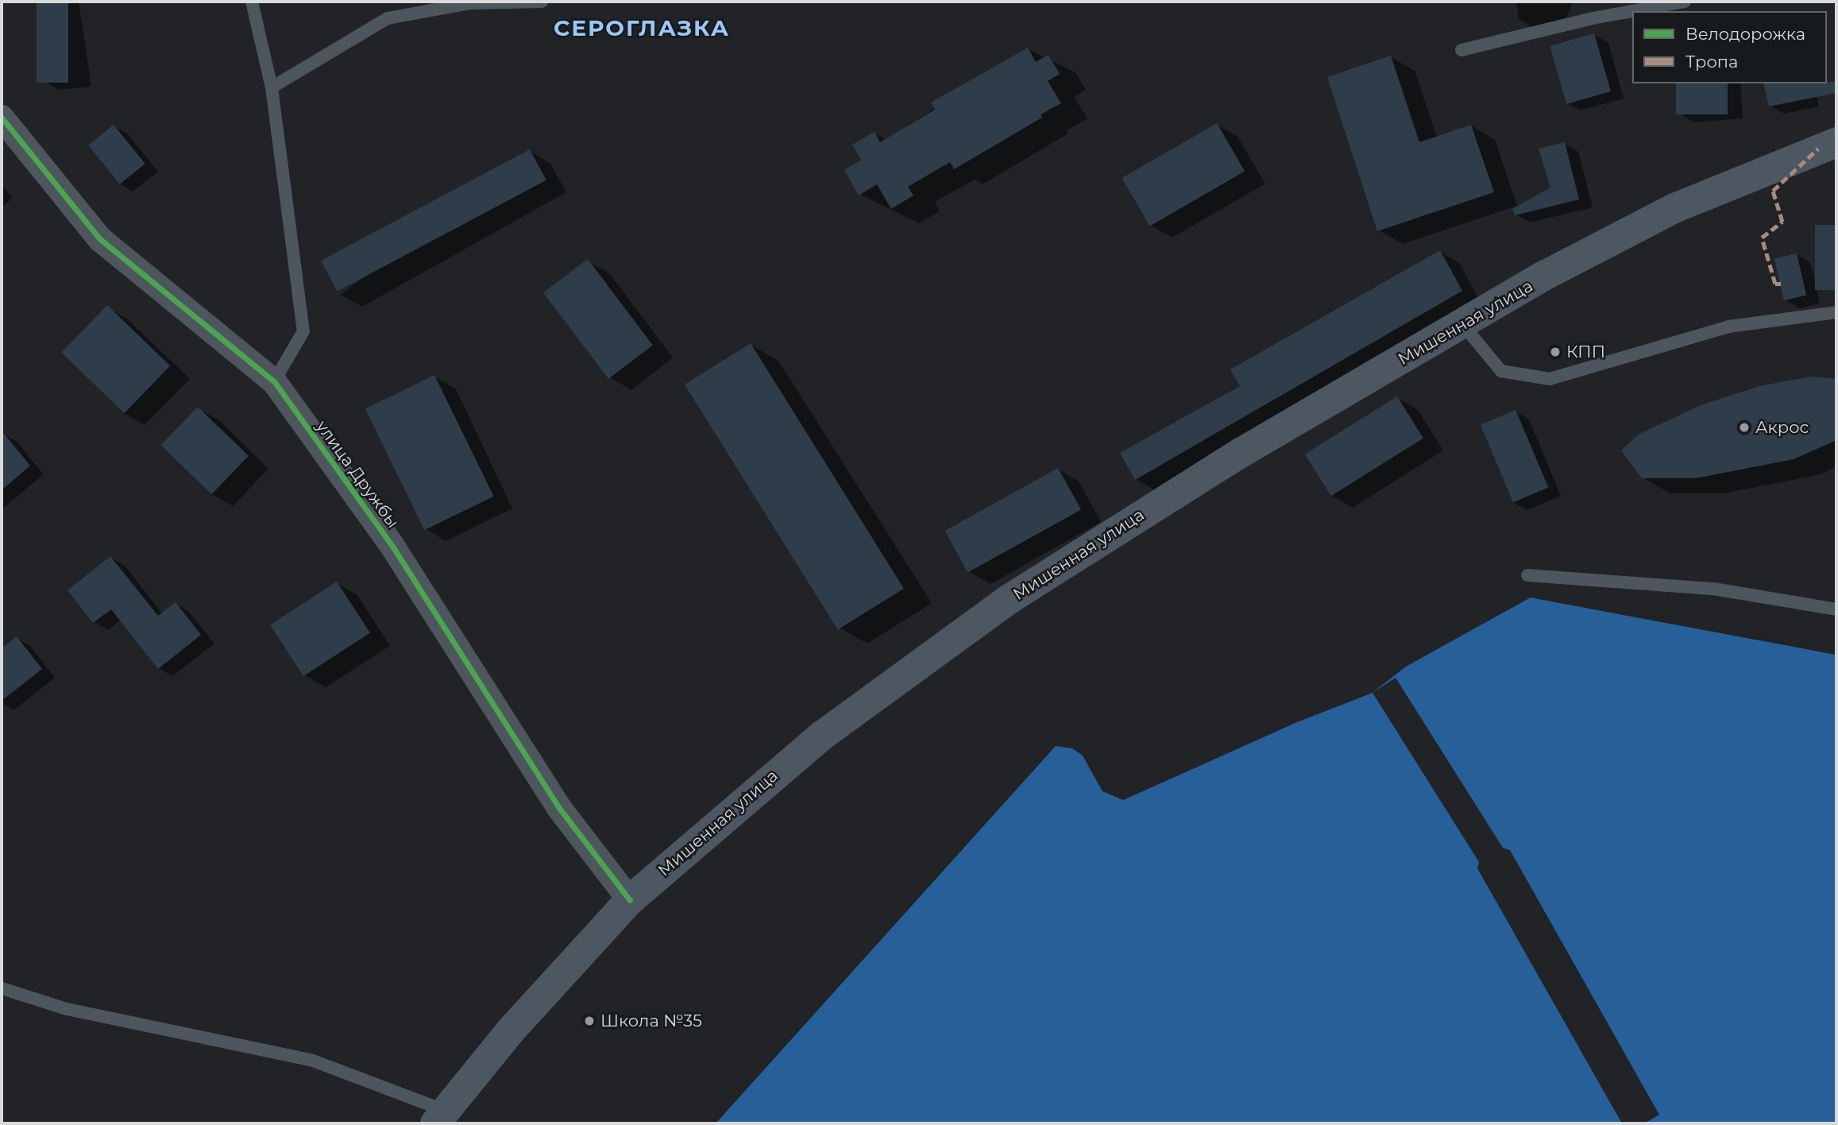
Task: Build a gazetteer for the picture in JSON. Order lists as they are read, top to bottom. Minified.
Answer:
{"streets":{"main road":["Мишенная улица"],"street":["улица Дружбы"]},"crossings":[["Мишенная улица","улица Дружбы"]],"districts":["СЕРОГЛАЗКА"],"places":["КПП","Акрос","Школа №35"],"legend":["Велодорожка","Тропа"]}
